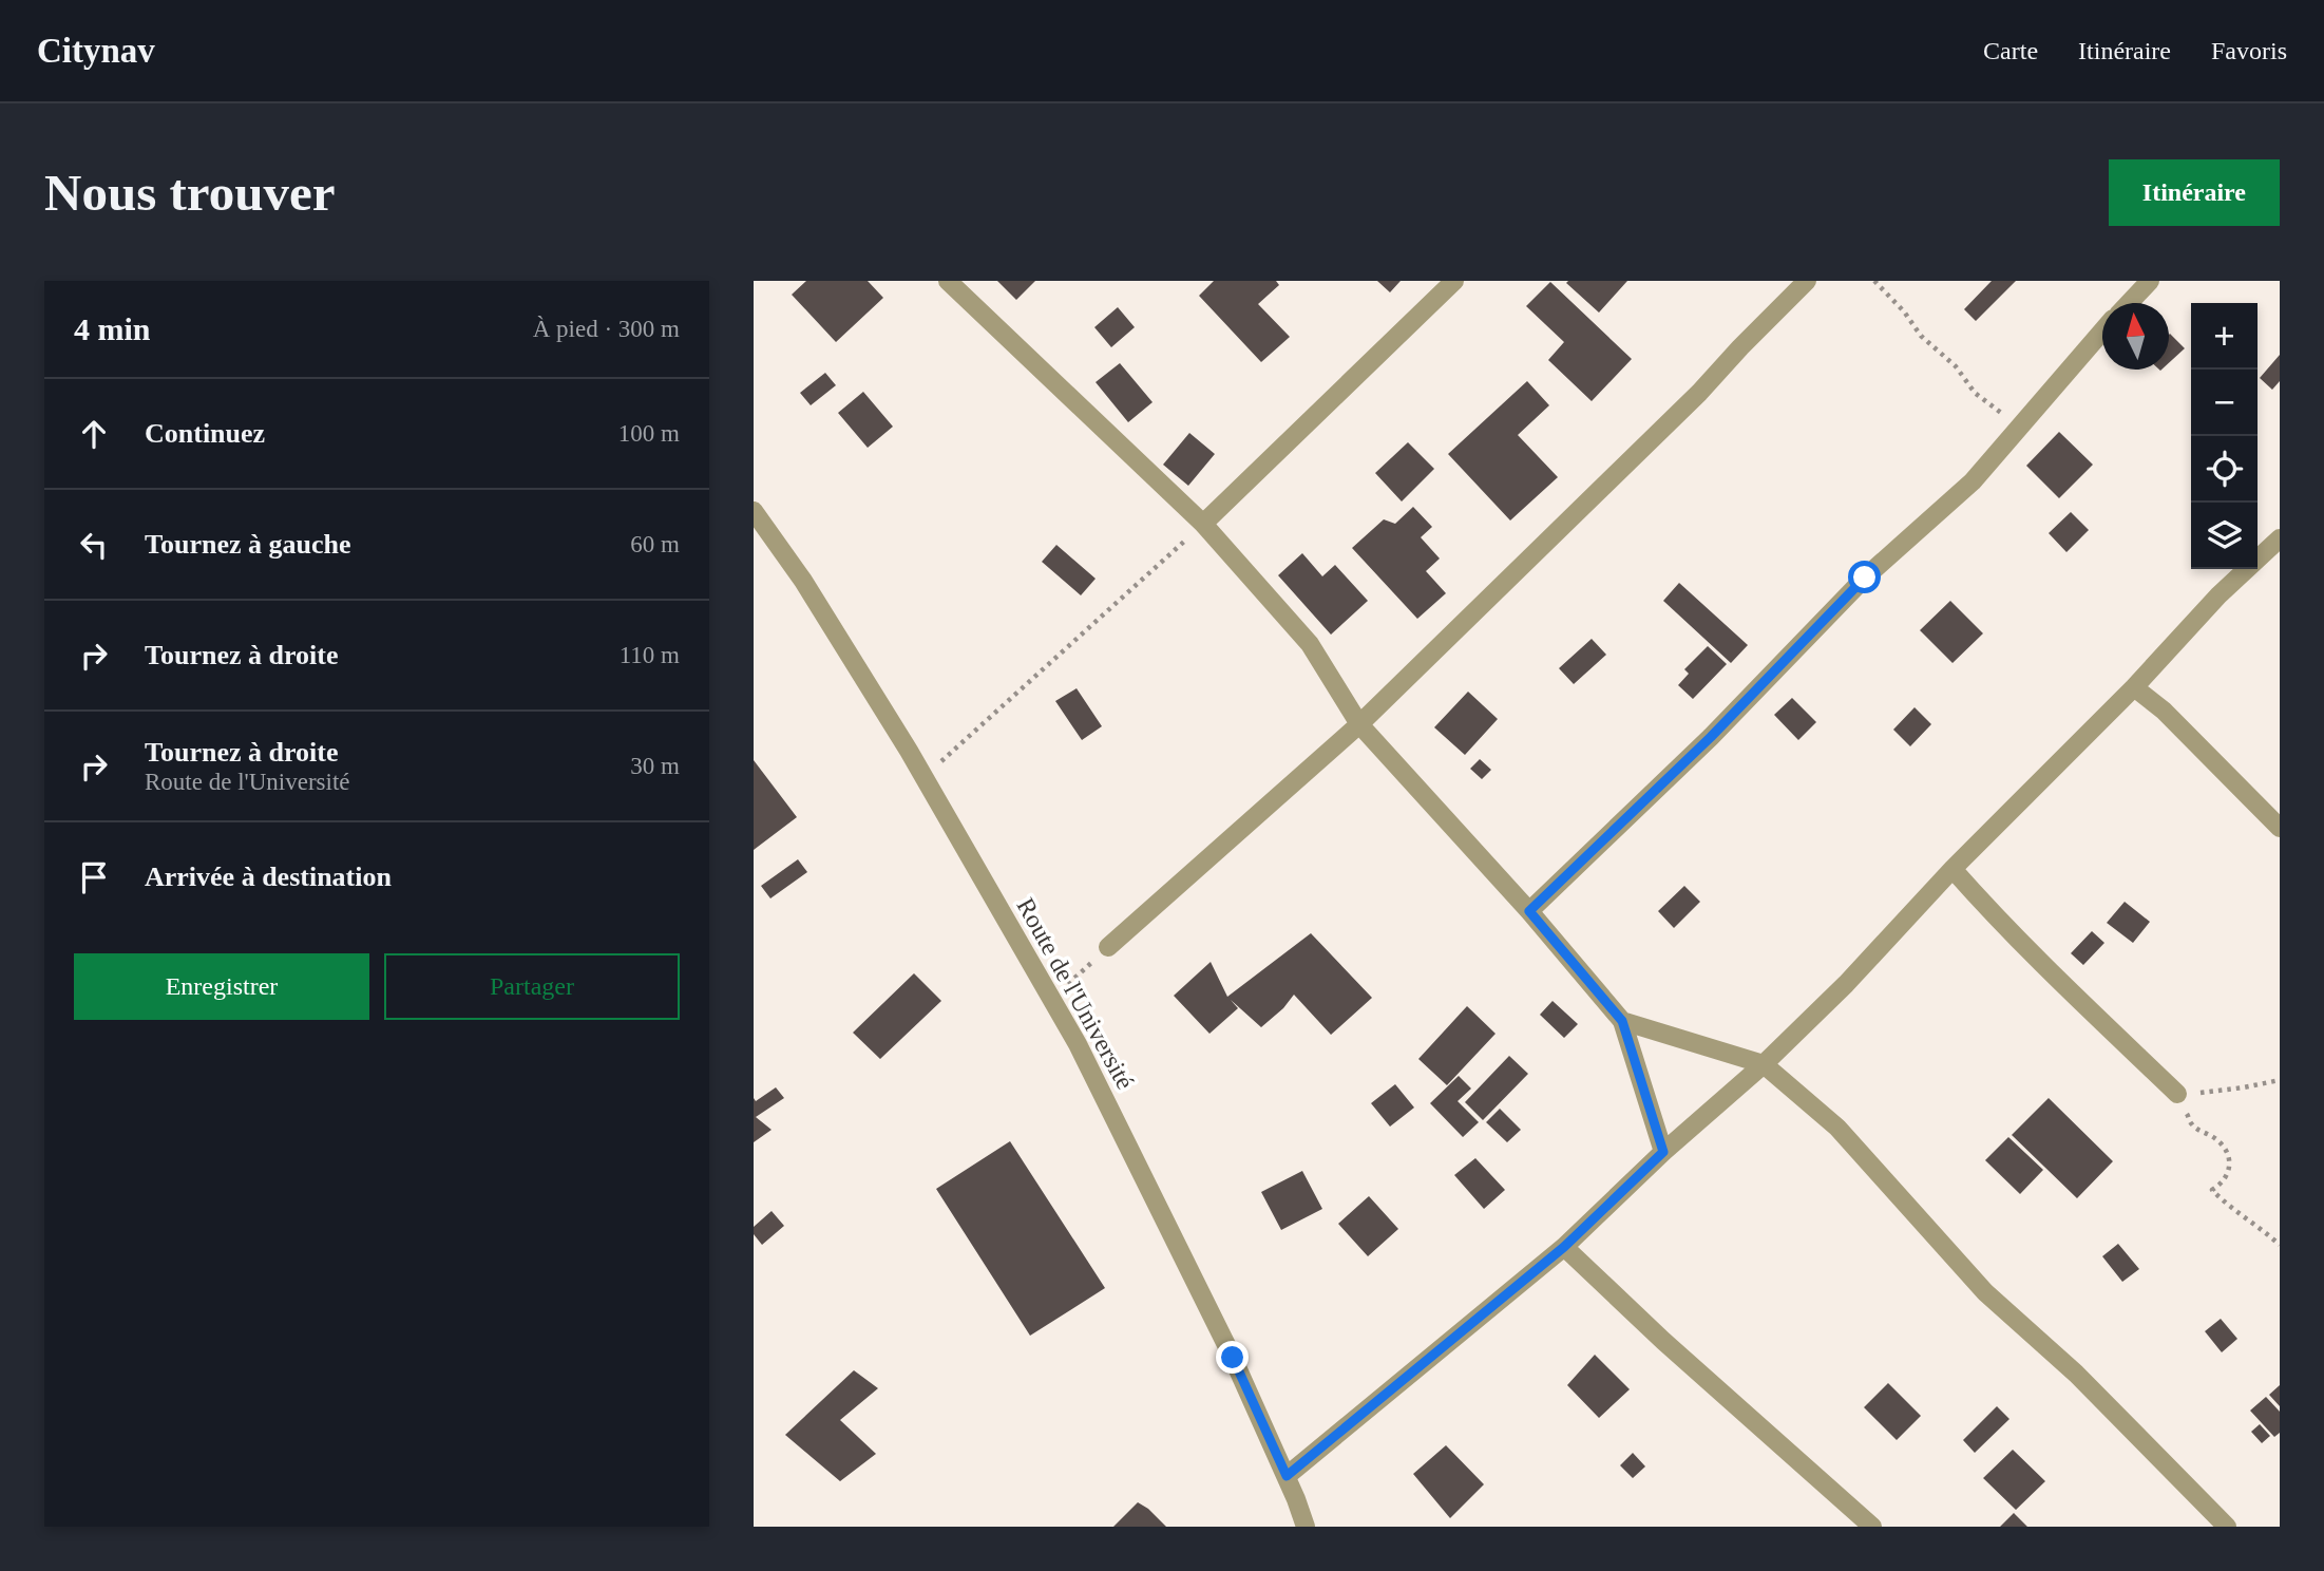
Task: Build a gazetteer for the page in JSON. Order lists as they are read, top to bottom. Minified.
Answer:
{"streets":{"street":["Route de l'Université"]},"north":"top","page":{"header":"Citynav","nav":["Carte","Itinéraire","Favoris"],"buttons":["Itinéraire",["Enregistrer","Partager"]],"title":"Nous trouver","heading":["4 min","À pied · 300 m"],"map_buttons":["+","−"],"list":[["Continuez","100 m"],["Tournez à gauche","60 m"],["Tournez à droite","110 m"],["Tournez à droite","Route de l'Université","30 m"],"Arrivée à destination"]}}
